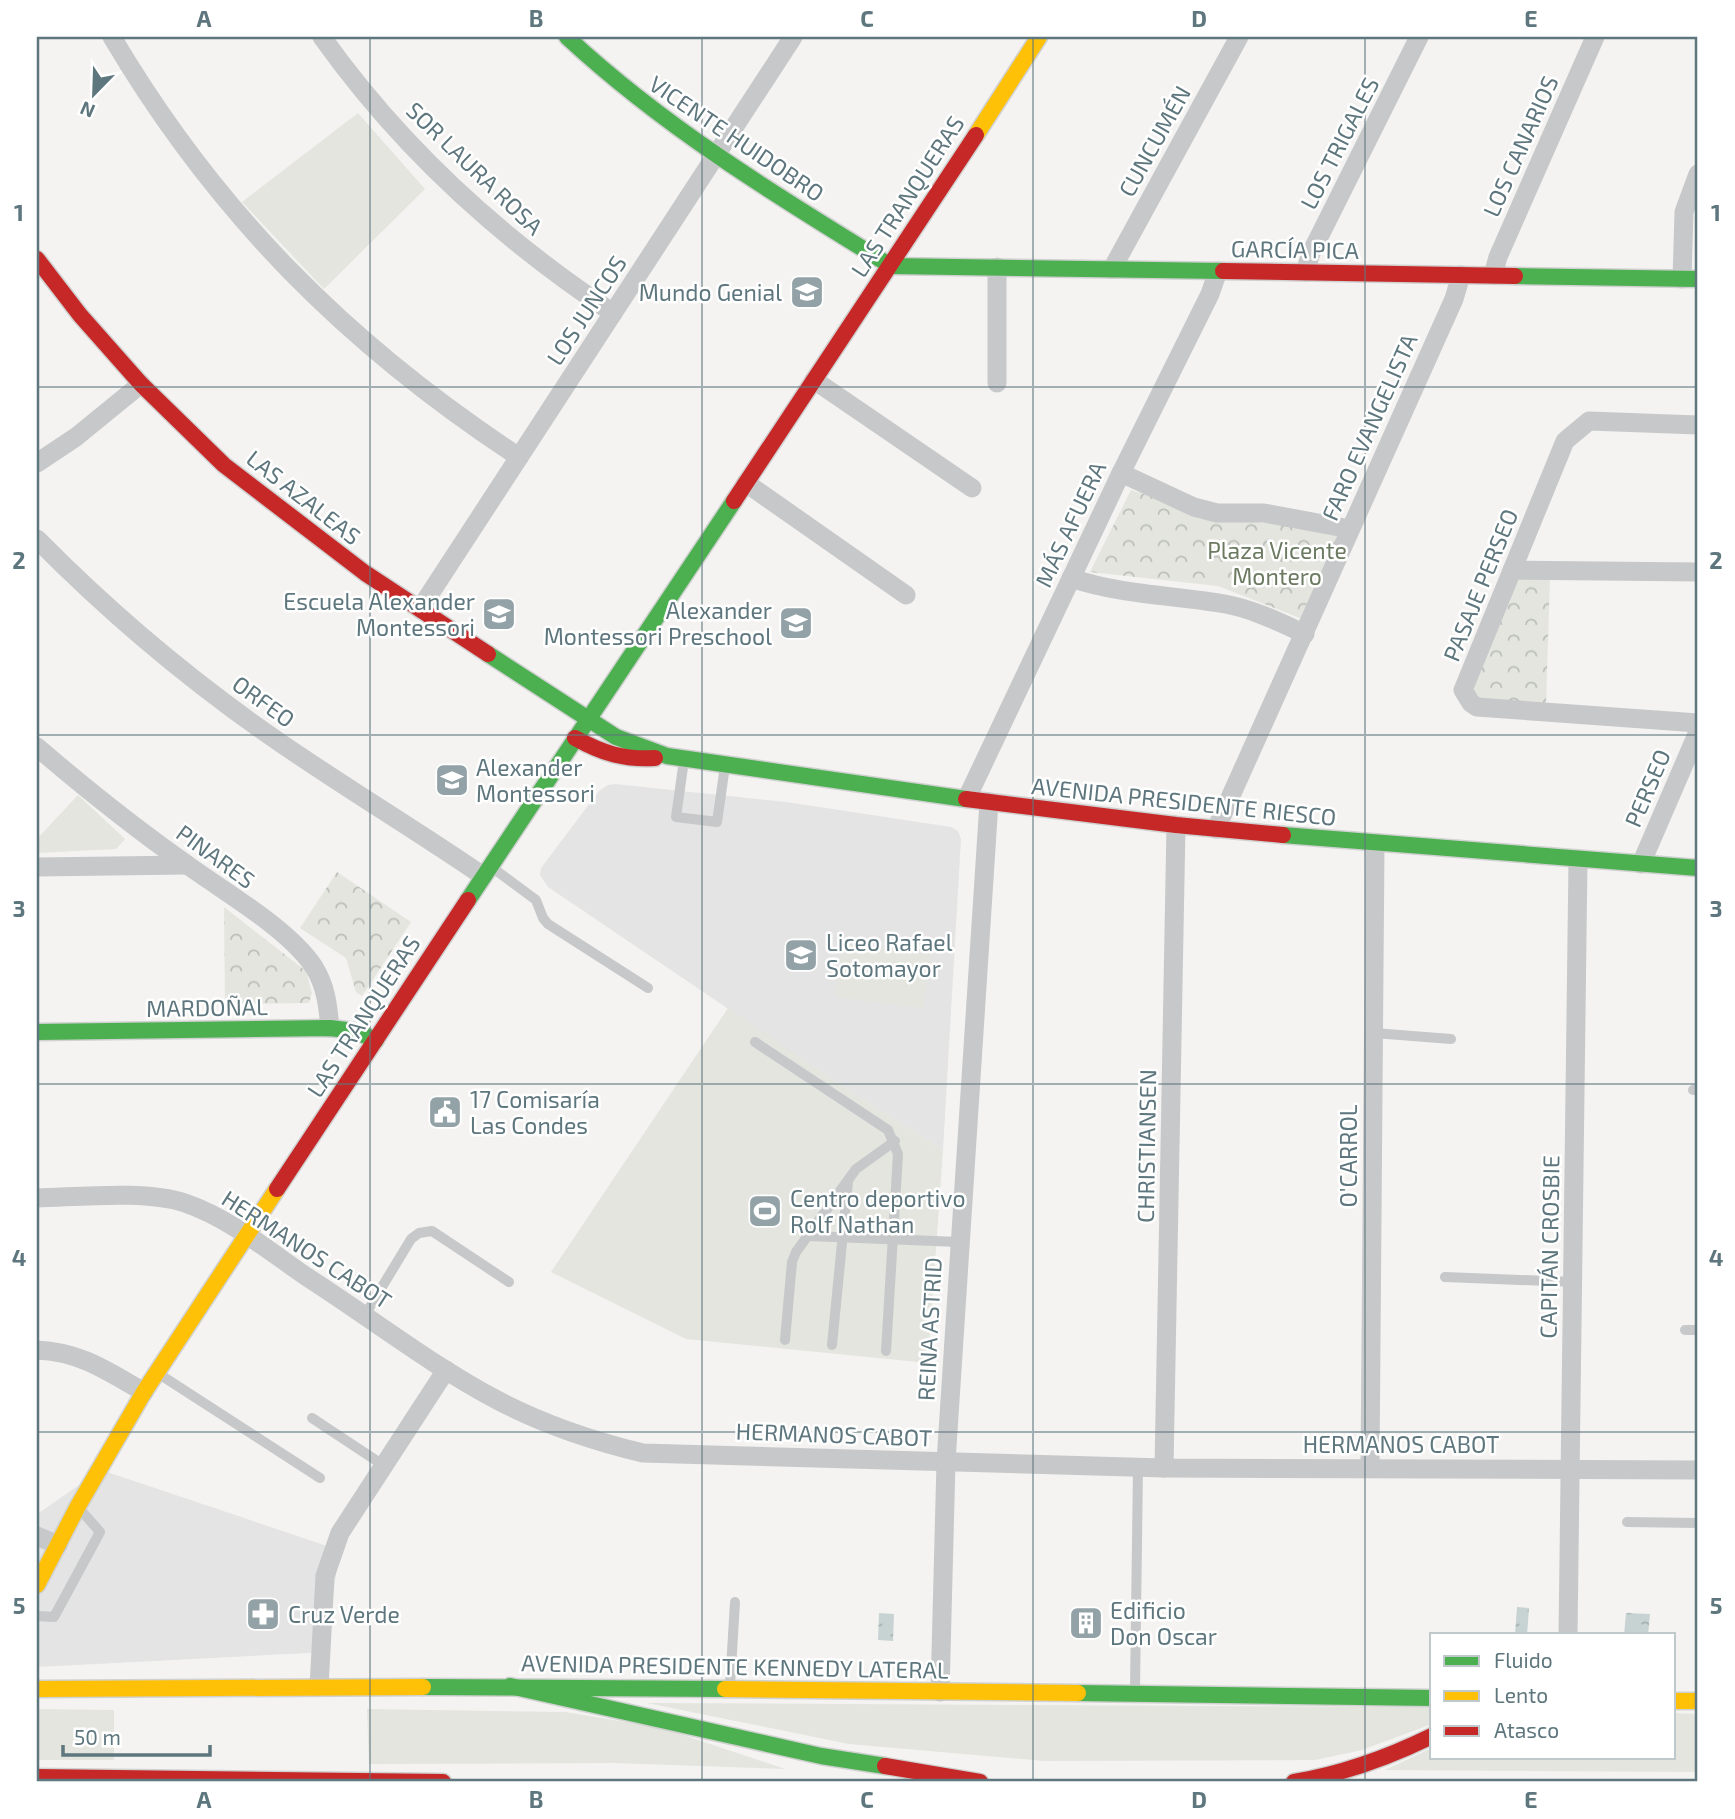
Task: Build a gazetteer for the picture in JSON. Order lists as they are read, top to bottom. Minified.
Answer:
{"streets":{"main road":["VICENTE HUIDOBRO","LAS TRANQUERAS","GARCÍA PICA","LAS AZALEAS","AVENIDA PRESIDENTE RIESCO","MARDOÑAL","AVENIDA PRESIDENTE KENNEDY LATERAL"],"street":["CUNCUMÉN","LOS TRIGALES","LOS CANARIOS","SOR LAURA ROSA","LOS JUNCOS","FARO EVANGELISTA","MÁS AFUERA","PASAJE PERSEO","ORFEO","PERSEO","PINARES","CHRISTIANSEN","O'CARROL","CAPITÁN CROSBIE","HERMANOS CABOT","REINA ASTRID"]},"crossings":[["VICENTE HUIDOBRO","LAS TRANQUERAS"],["VICENTE HUIDOBRO","GARCÍA PICA"],["VICENTE HUIDOBRO","LOS JUNCOS"],["CUNCUMÉN","GARCÍA PICA"],["LOS TRIGALES","GARCÍA PICA"],["LOS CANARIOS","GARCÍA PICA"],["SOR LAURA ROSA","LOS JUNCOS"],["LAS TRANQUERAS","GARCÍA PICA"],["LAS TRANQUERAS","LAS AZALEAS"],["LAS TRANQUERAS","ORFEO"],["LAS TRANQUERAS","AVENIDA PRESIDENTE RIESCO"],["LAS TRANQUERAS","MARDOÑAL"],["LAS TRANQUERAS","HERMANOS CABOT"],["GARCÍA PICA","FARO EVANGELISTA"],["GARCÍA PICA","MÁS AFUERA"],["LOS JUNCOS","LAS AZALEAS"],["FARO EVANGELISTA","AVENIDA PRESIDENTE RIESCO"],["LAS AZALEAS","AVENIDA PRESIDENTE RIESCO"],["MÁS AFUERA","AVENIDA PRESIDENTE RIESCO"],["PERSEO","AVENIDA PRESIDENTE RIESCO"],["AVENIDA PRESIDENTE RIESCO","CHRISTIANSEN"],["AVENIDA PRESIDENTE RIESCO","O'CARROL"],["AVENIDA PRESIDENTE RIESCO","CAPITÁN CROSBIE"],["AVENIDA PRESIDENTE RIESCO","REINA ASTRID"],["PINARES","MARDOÑAL"],["CHRISTIANSEN","HERMANOS CABOT"],["O'CARROL","HERMANOS CABOT"],["CAPITÁN CROSBIE","HERMANOS CABOT"],["HERMANOS CABOT","REINA ASTRID"],["REINA ASTRID","AVENIDA PRESIDENTE KENNEDY LATERAL"]],"parks":["Plaza Vicente Montero"],"places":{"school or university":["Mundo Genial","Escuela Alexander Montessori","Alexander Montessori Preschool","Alexander Montessori","Liceo Rafael Sotomayor"],"public building":["17 Comisaría Las Condes"],"sports":["Centro deportivo Rolf Nathan"],"pharmacy":["Cruz Verde"],"building":["Edificio Don Oscar"]},"legend":["Fluido","Lento","Atasco"],"scale_bar":"50 m","north":"bottom left","grid":{"columns":["A","B","C","D","E"],"rows":["1","2","3","4","5"]}}
